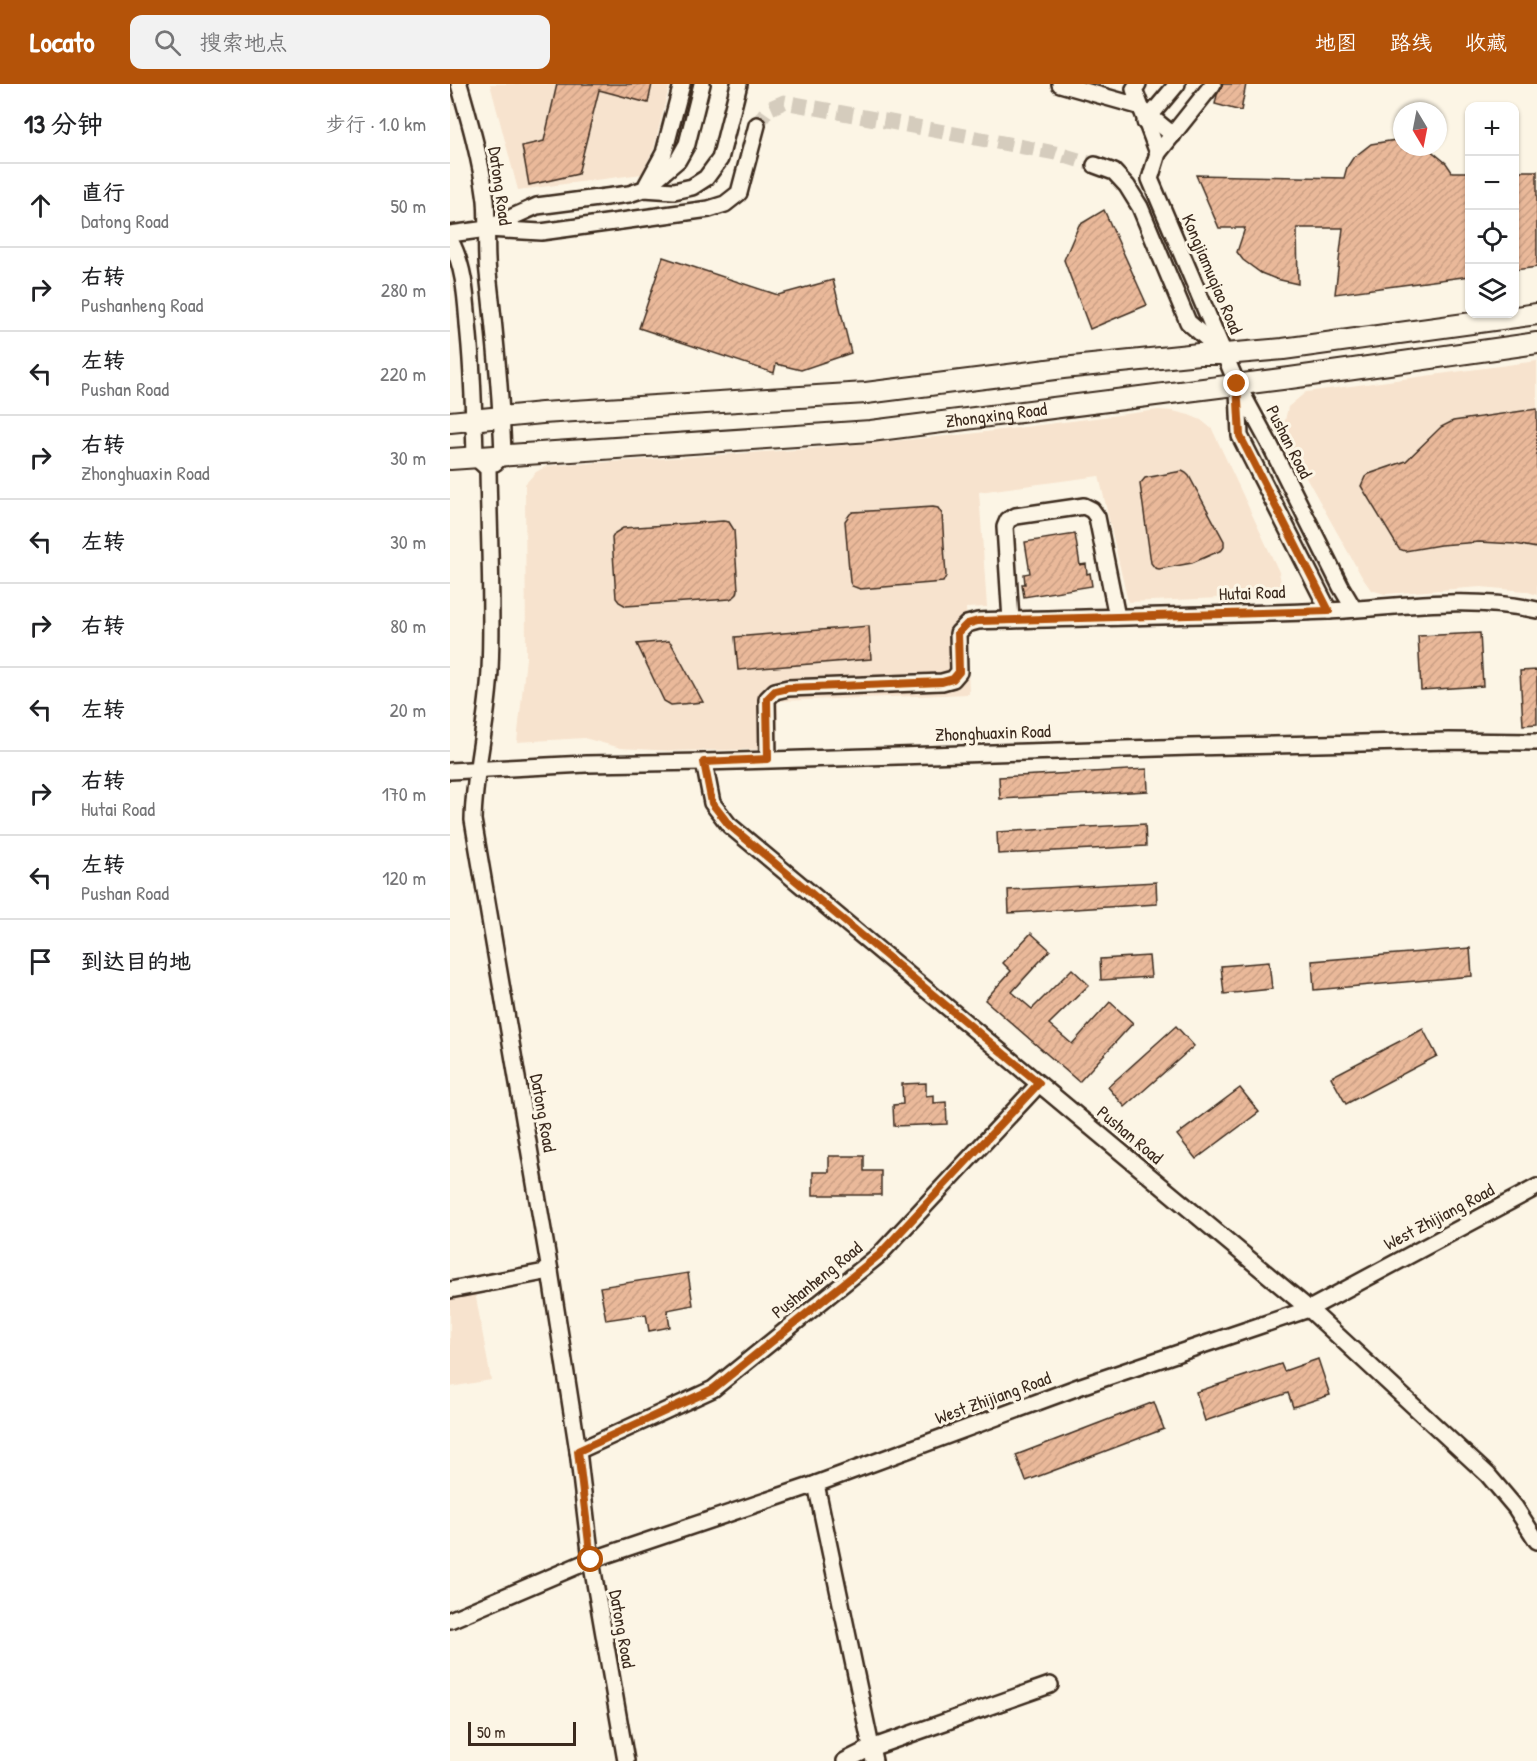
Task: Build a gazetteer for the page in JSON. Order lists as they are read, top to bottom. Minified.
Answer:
{"streets":{"main road":["Zhongxing Road"],"street":["Datong Road","Kongjiamuqiao Road","Pushan Road","Hutai Road","Zhonghuaxin Road","West Zhijiang Road","Pushanheng Road"]},"crossings":[["Datong Road","Zhongxing Road"],["Datong Road","Zhonghuaxin Road"],["Datong Road","West Zhijiang Road"],["Datong Road","Pushanheng Road"],["Kongjiamuqiao Road","Zhongxing Road"],["Kongjiamuqiao Road","Pushan Road"],["Zhongxing Road","Pushan Road"],["Pushan Road","Hutai Road"],["Pushan Road","Zhonghuaxin Road"],["Pushan Road","West Zhijiang Road"],["Pushan Road","Pushanheng Road"],["Hutai Road","Zhonghuaxin Road"]],"scale_bar":"50 m","north":"bottom","page":{"header":"Locato","search":"搜索地点","nav":["地图","路线","收藏"],"heading":["13 分钟","步行 · 1.0 km"],"map_buttons":["+","−"],"list":[["直行","Datong Road","50 m"],["右转","Pushanheng Road","280 m"],["左转","Pushan Road","220 m"],["右转","Zhonghuaxin Road","30 m"],["左转","30 m"],["右转","80 m"],["左转","20 m"],["右转","Hutai Road","170 m"],["左转","Pushan Road","120 m"],"到达目的地"],"scale":"50 m"}}
